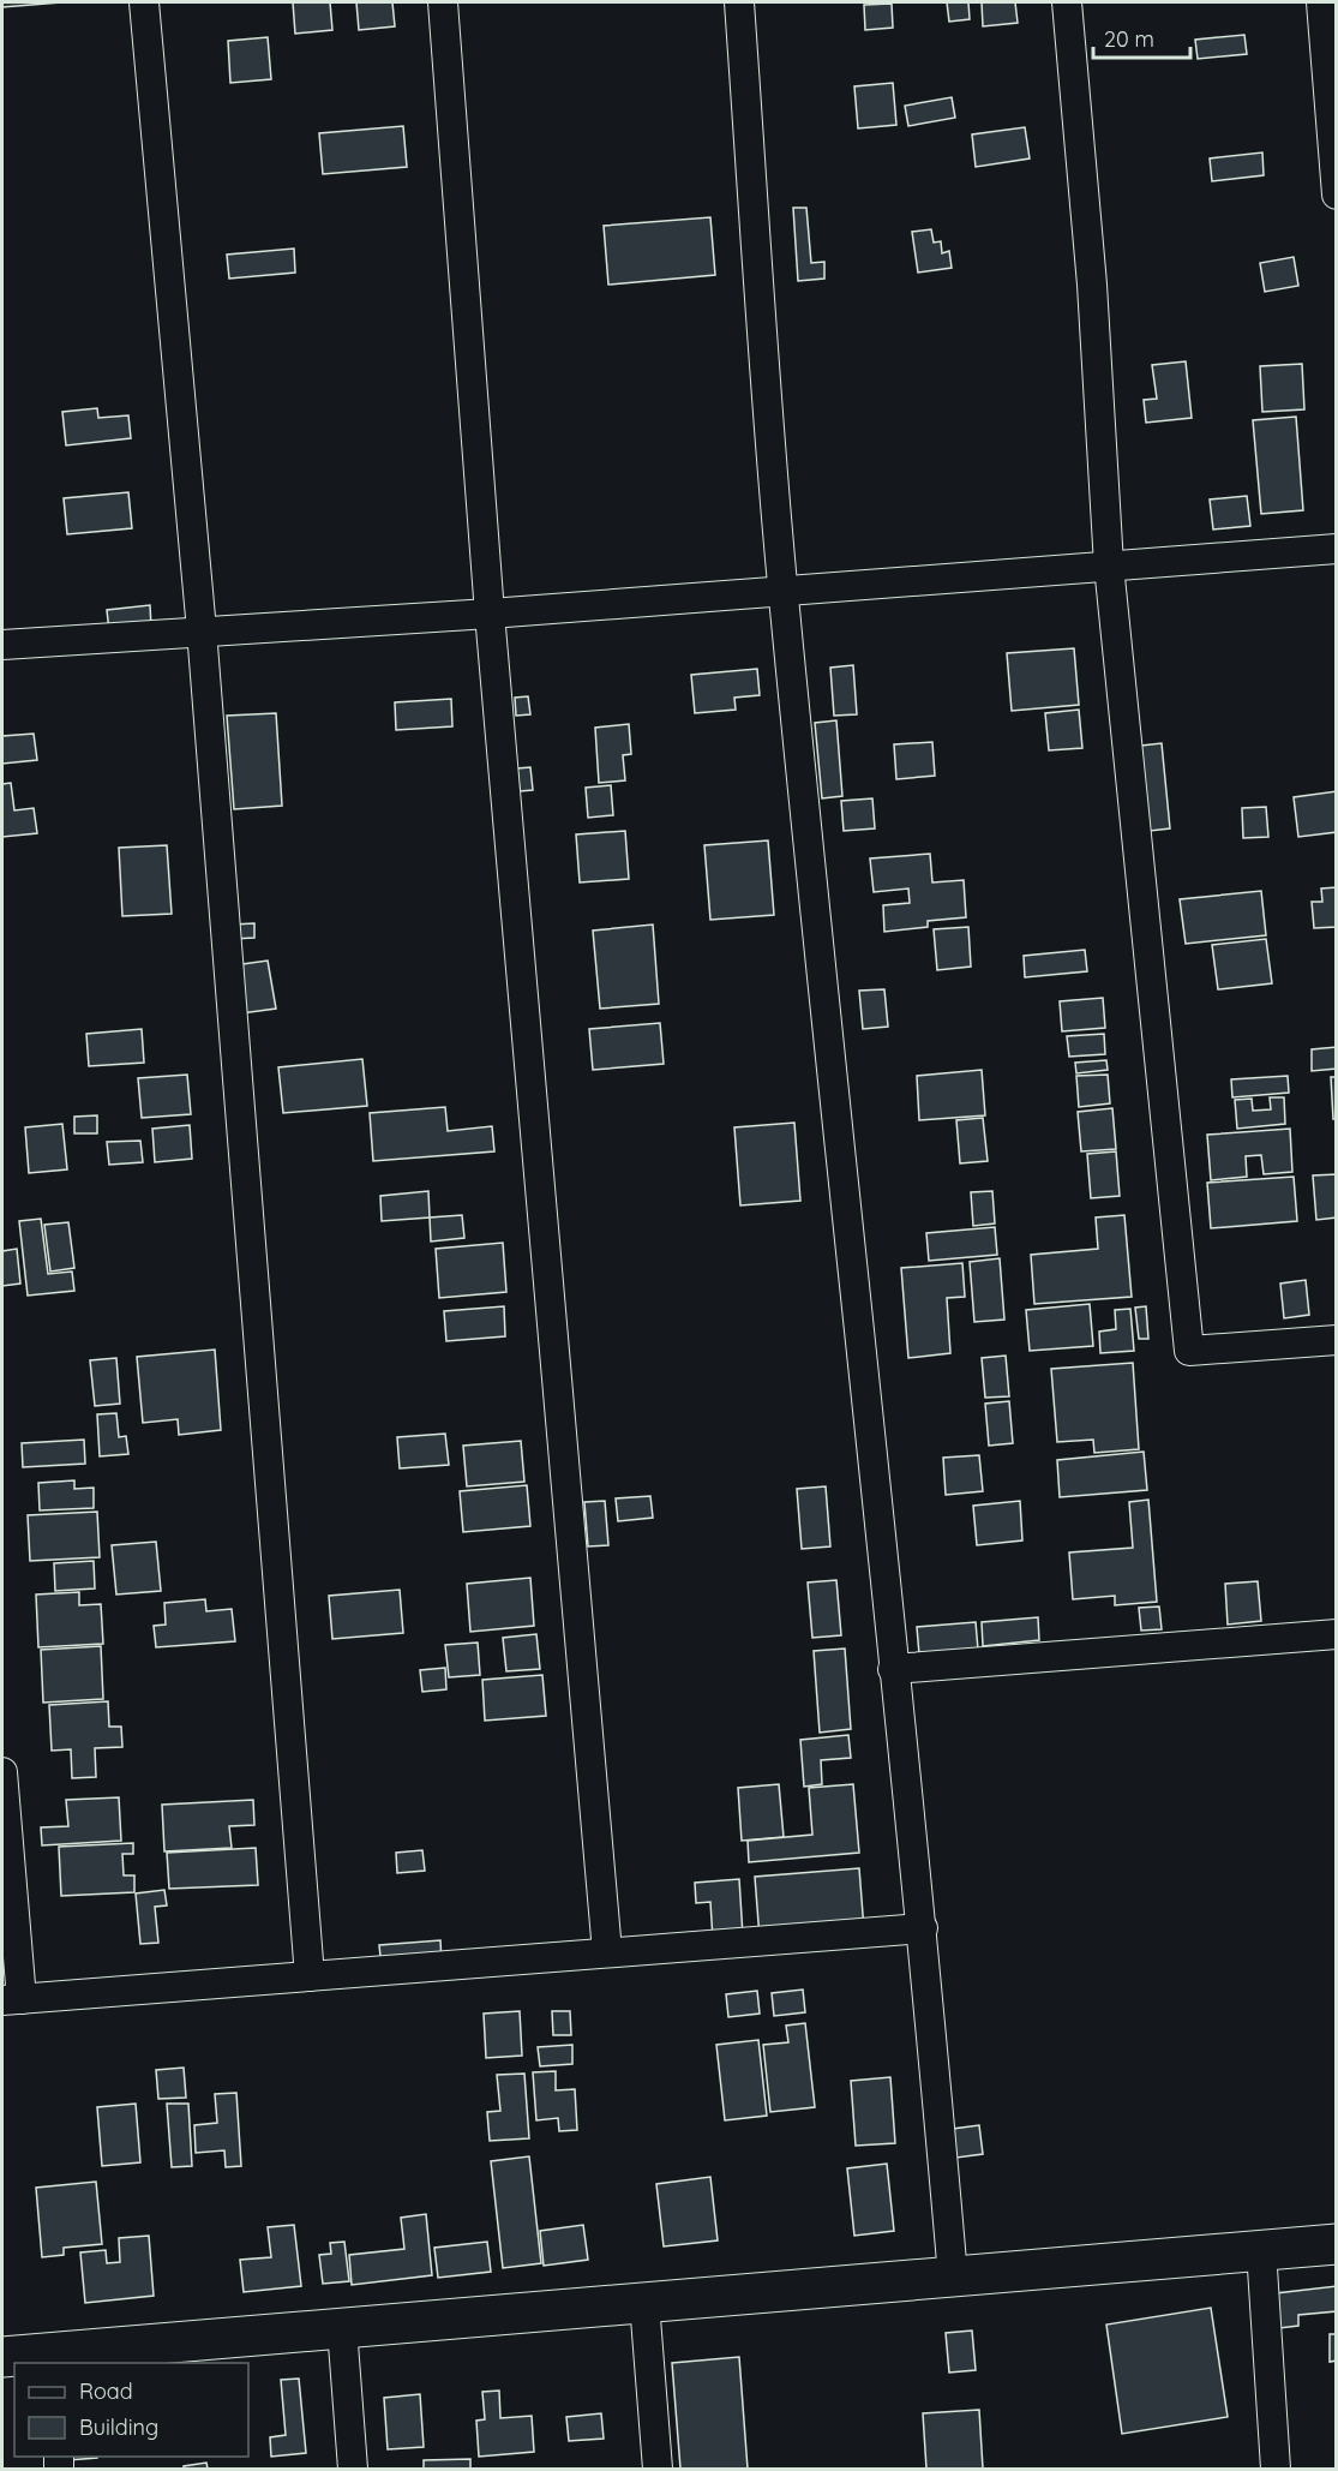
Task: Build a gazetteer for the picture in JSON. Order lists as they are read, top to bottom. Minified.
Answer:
{"legend":["Road","Building"],"scale_bar":"20 m"}
